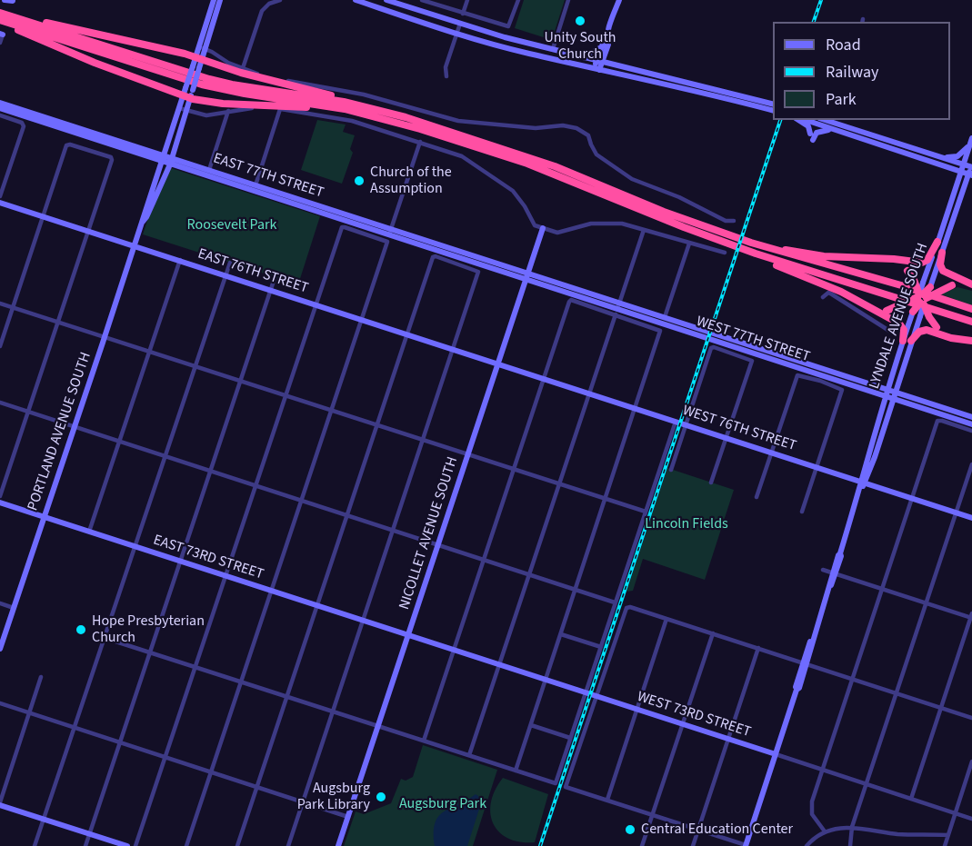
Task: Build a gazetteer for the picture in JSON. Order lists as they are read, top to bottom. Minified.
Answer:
{"streets":{"main road":["EAST 77TH STREET","EAST 76TH STREET","LYNDALE AVENUE SOUTH","WEST 77TH STREET","WEST 76TH STREET","PORTLAND AVENUE SOUTH","NICOLLET AVENUE SOUTH","EAST 73RD STREET","WEST 73RD STREET"]},"crossings":[["EAST 77TH STREET","WEST 77TH STREET"],["EAST 77TH STREET","PORTLAND AVENUE SOUTH"],["EAST 77TH STREET","NICOLLET AVENUE SOUTH"],["EAST 76TH STREET","WEST 76TH STREET"],["EAST 76TH STREET","PORTLAND AVENUE SOUTH"],["EAST 76TH STREET","NICOLLET AVENUE SOUTH"],["LYNDALE AVENUE SOUTH","WEST 77TH STREET"],["LYNDALE AVENUE SOUTH","WEST 76TH STREET"],["LYNDALE AVENUE SOUTH","WEST 73RD STREET"],["WEST 77TH STREET","NICOLLET AVENUE SOUTH"],["WEST 76TH STREET","NICOLLET AVENUE SOUTH"],["PORTLAND AVENUE SOUTH","EAST 73RD STREET"],["NICOLLET AVENUE SOUTH","EAST 73RD STREET"],["NICOLLET AVENUE SOUTH","WEST 73RD STREET"],["EAST 73RD STREET","WEST 73RD STREET"]],"parks":["Roosevelt Park","Lincoln Fields","Augsburg Park"],"places":["Unity South Church","Church of the Assumption","Hope Presbyterian Church","Augsburg Park Library","Central Education Center"],"legend":["Road","Railway","Park"]}
